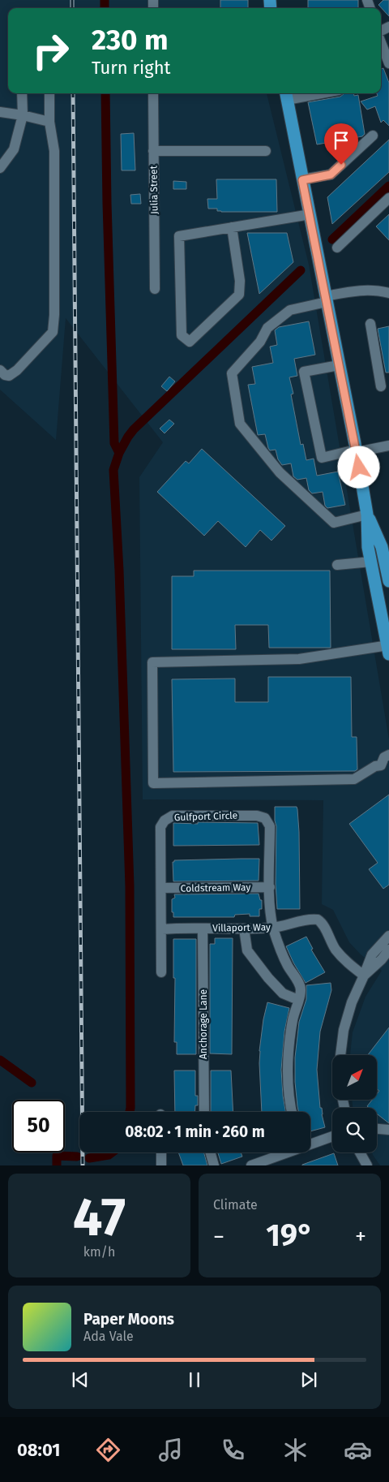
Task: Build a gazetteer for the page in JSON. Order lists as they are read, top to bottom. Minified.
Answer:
{"streets":{"street":["Julia Street","Gulfport Circle","Coldstream Way","Villaport Way","Anchorage Lane"]},"crossings":[["Gulfport Circle","Coldstream Way"],["Gulfport Circle","Villaport Way"],["Villaport Way","Anchorage Lane"]],"north":"top right","page":{"turn":["230 m","Turn right"],"limit":"50","trip":"08:02 · 1 min · 260 m","tile":[["47","km/h"],"Climate"],"heat":["−","19°","+"],"song":["Paper Moons","Ada Vale"],"tabs":"08:01"}}
